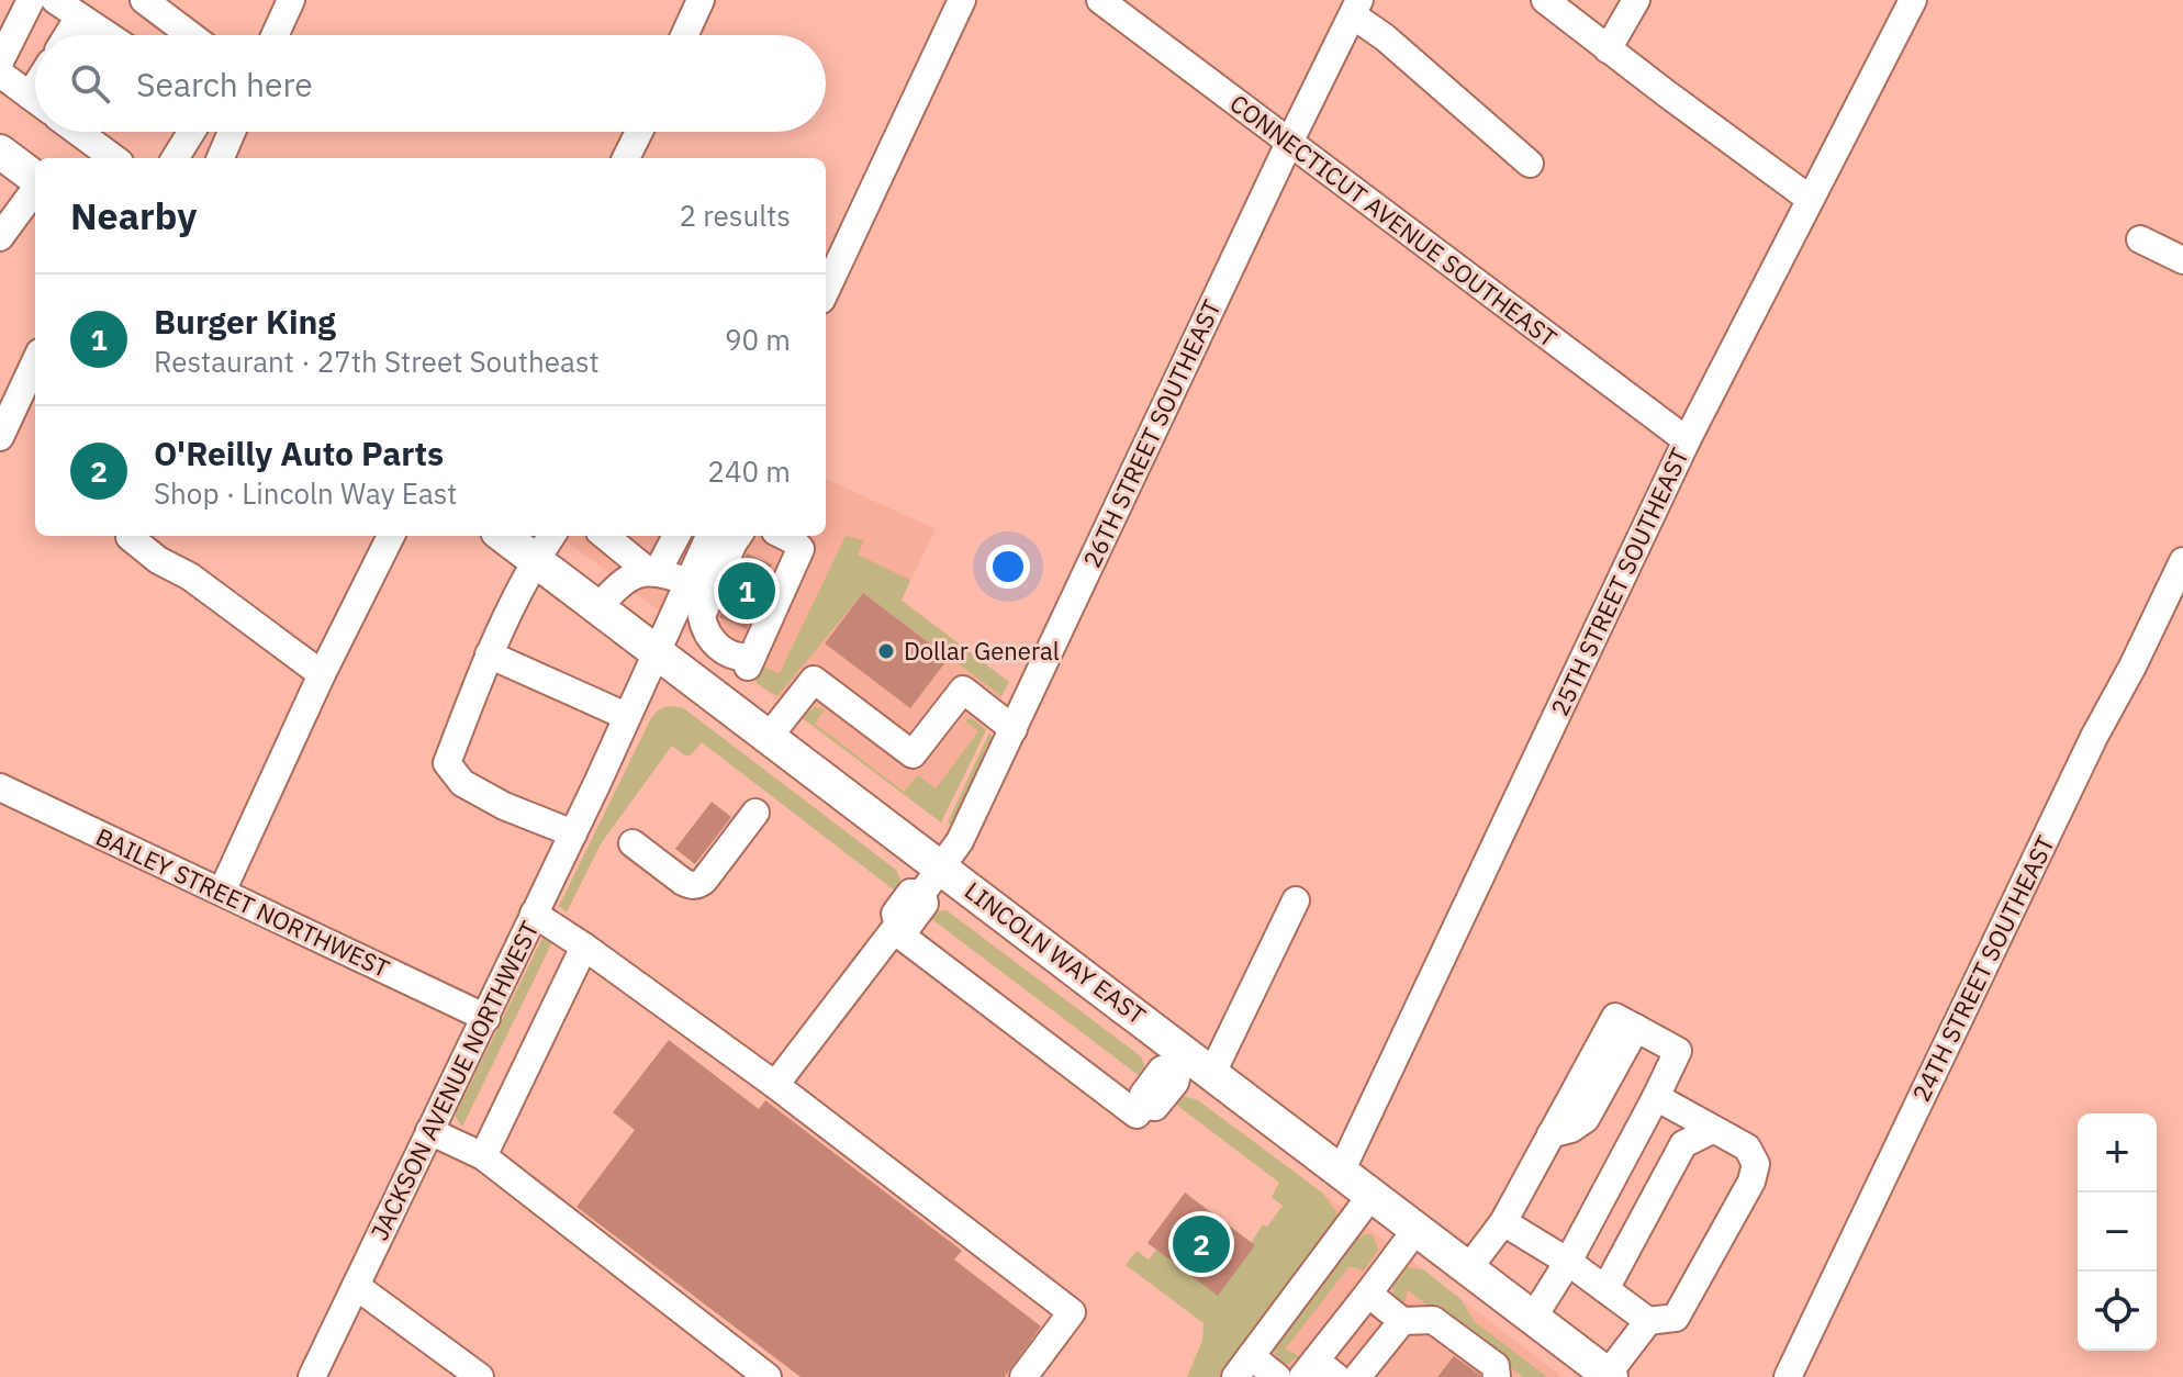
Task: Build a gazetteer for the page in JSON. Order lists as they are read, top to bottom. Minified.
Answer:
{"streets":{"main road":["LINCOLN WAY EAST"],"street":["CONNECTICUT AVENUE SOUTHEAST","26TH STREET SOUTHEAST","25TH STREET SOUTHEAST","BAILEY STREET NORTHWEST","24TH STREET SOUTHEAST","JACKSON AVENUE NORTHWEST"]},"crossings":[["CONNECTICUT AVENUE SOUTHEAST","26TH STREET SOUTHEAST"],["CONNECTICUT AVENUE SOUTHEAST","25TH STREET SOUTHEAST"],["26TH STREET SOUTHEAST","LINCOLN WAY EAST"],["25TH STREET SOUTHEAST","LINCOLN WAY EAST"],["BAILEY STREET NORTHWEST","JACKSON AVENUE NORTHWEST"],["LINCOLN WAY EAST","JACKSON AVENUE NORTHWEST"]],"places":["Dollar General"],"page":{"search":"Search here","heading":["Nearby","2 results"],"list":[{"mark":"1","name":"Burger King","note":"Restaurant · 27th Street Southeast","value":"90 m"},{"mark":"2","name":"O'Reilly Auto Parts","note":"Shop · Lincoln Way East","value":"240 m"}],"pins":["1","2"],"map_buttons":["+","−"]}}
